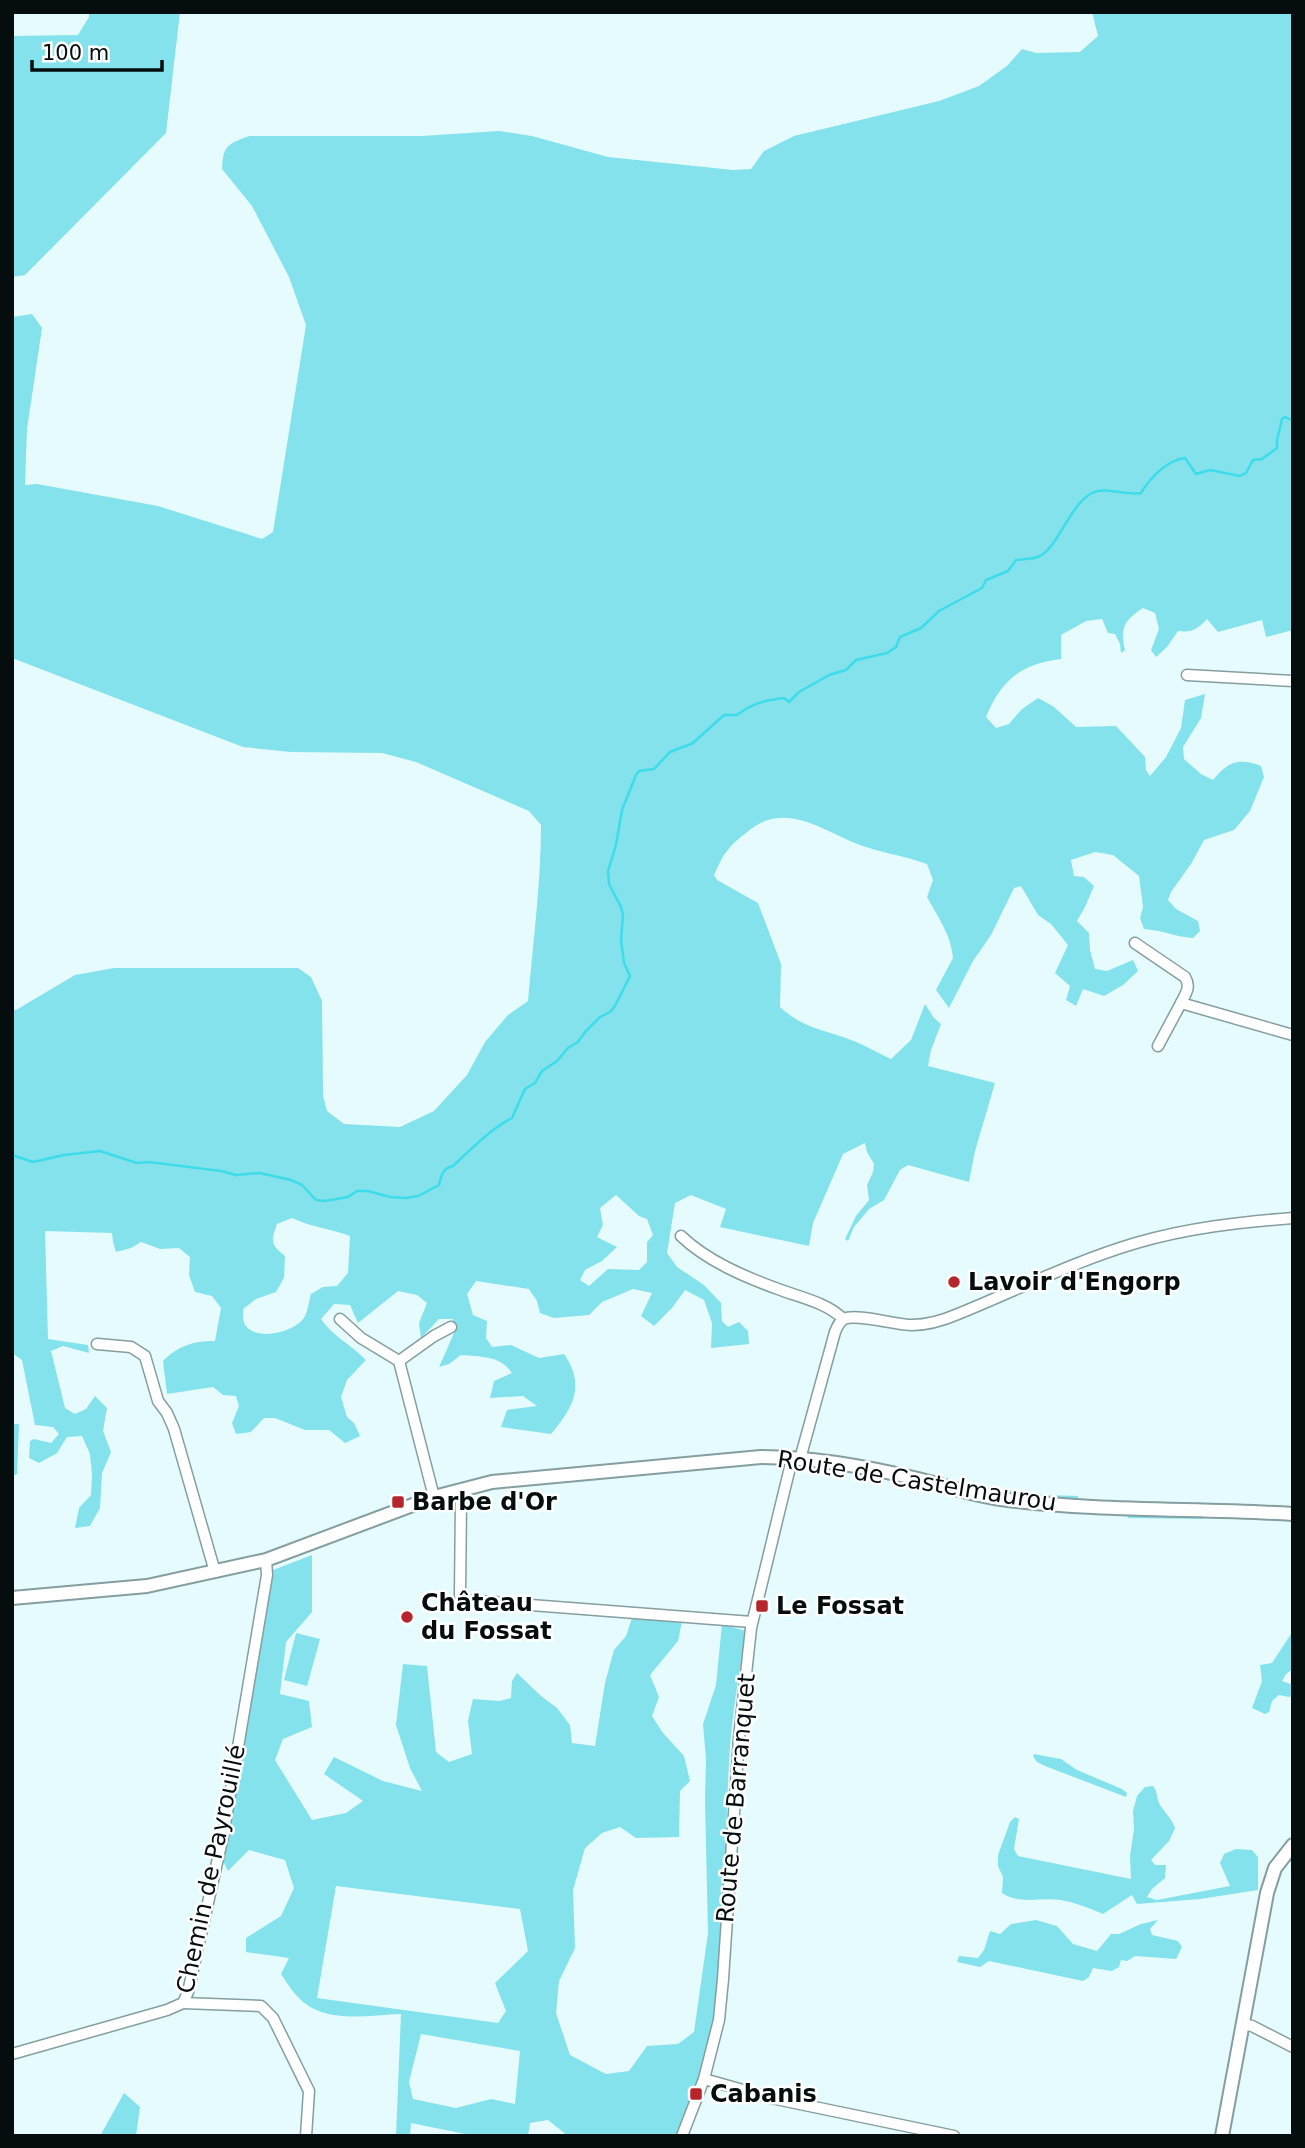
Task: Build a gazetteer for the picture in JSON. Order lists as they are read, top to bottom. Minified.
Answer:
{"streets":{"street":["Route de Castelmaurou","Route de Barranquet","Chemin de Payrouillé"]},"crossings":[["Route de Castelmaurou","Route de Barranquet"],["Route de Castelmaurou","Chemin de Payrouillé"]],"places":{"other":["Lavoir d'Engorp","Château du Fossat"],"transit":["Barbe d'Or","Le Fossat","Cabanis"]},"scale_bar":"100 m"}
